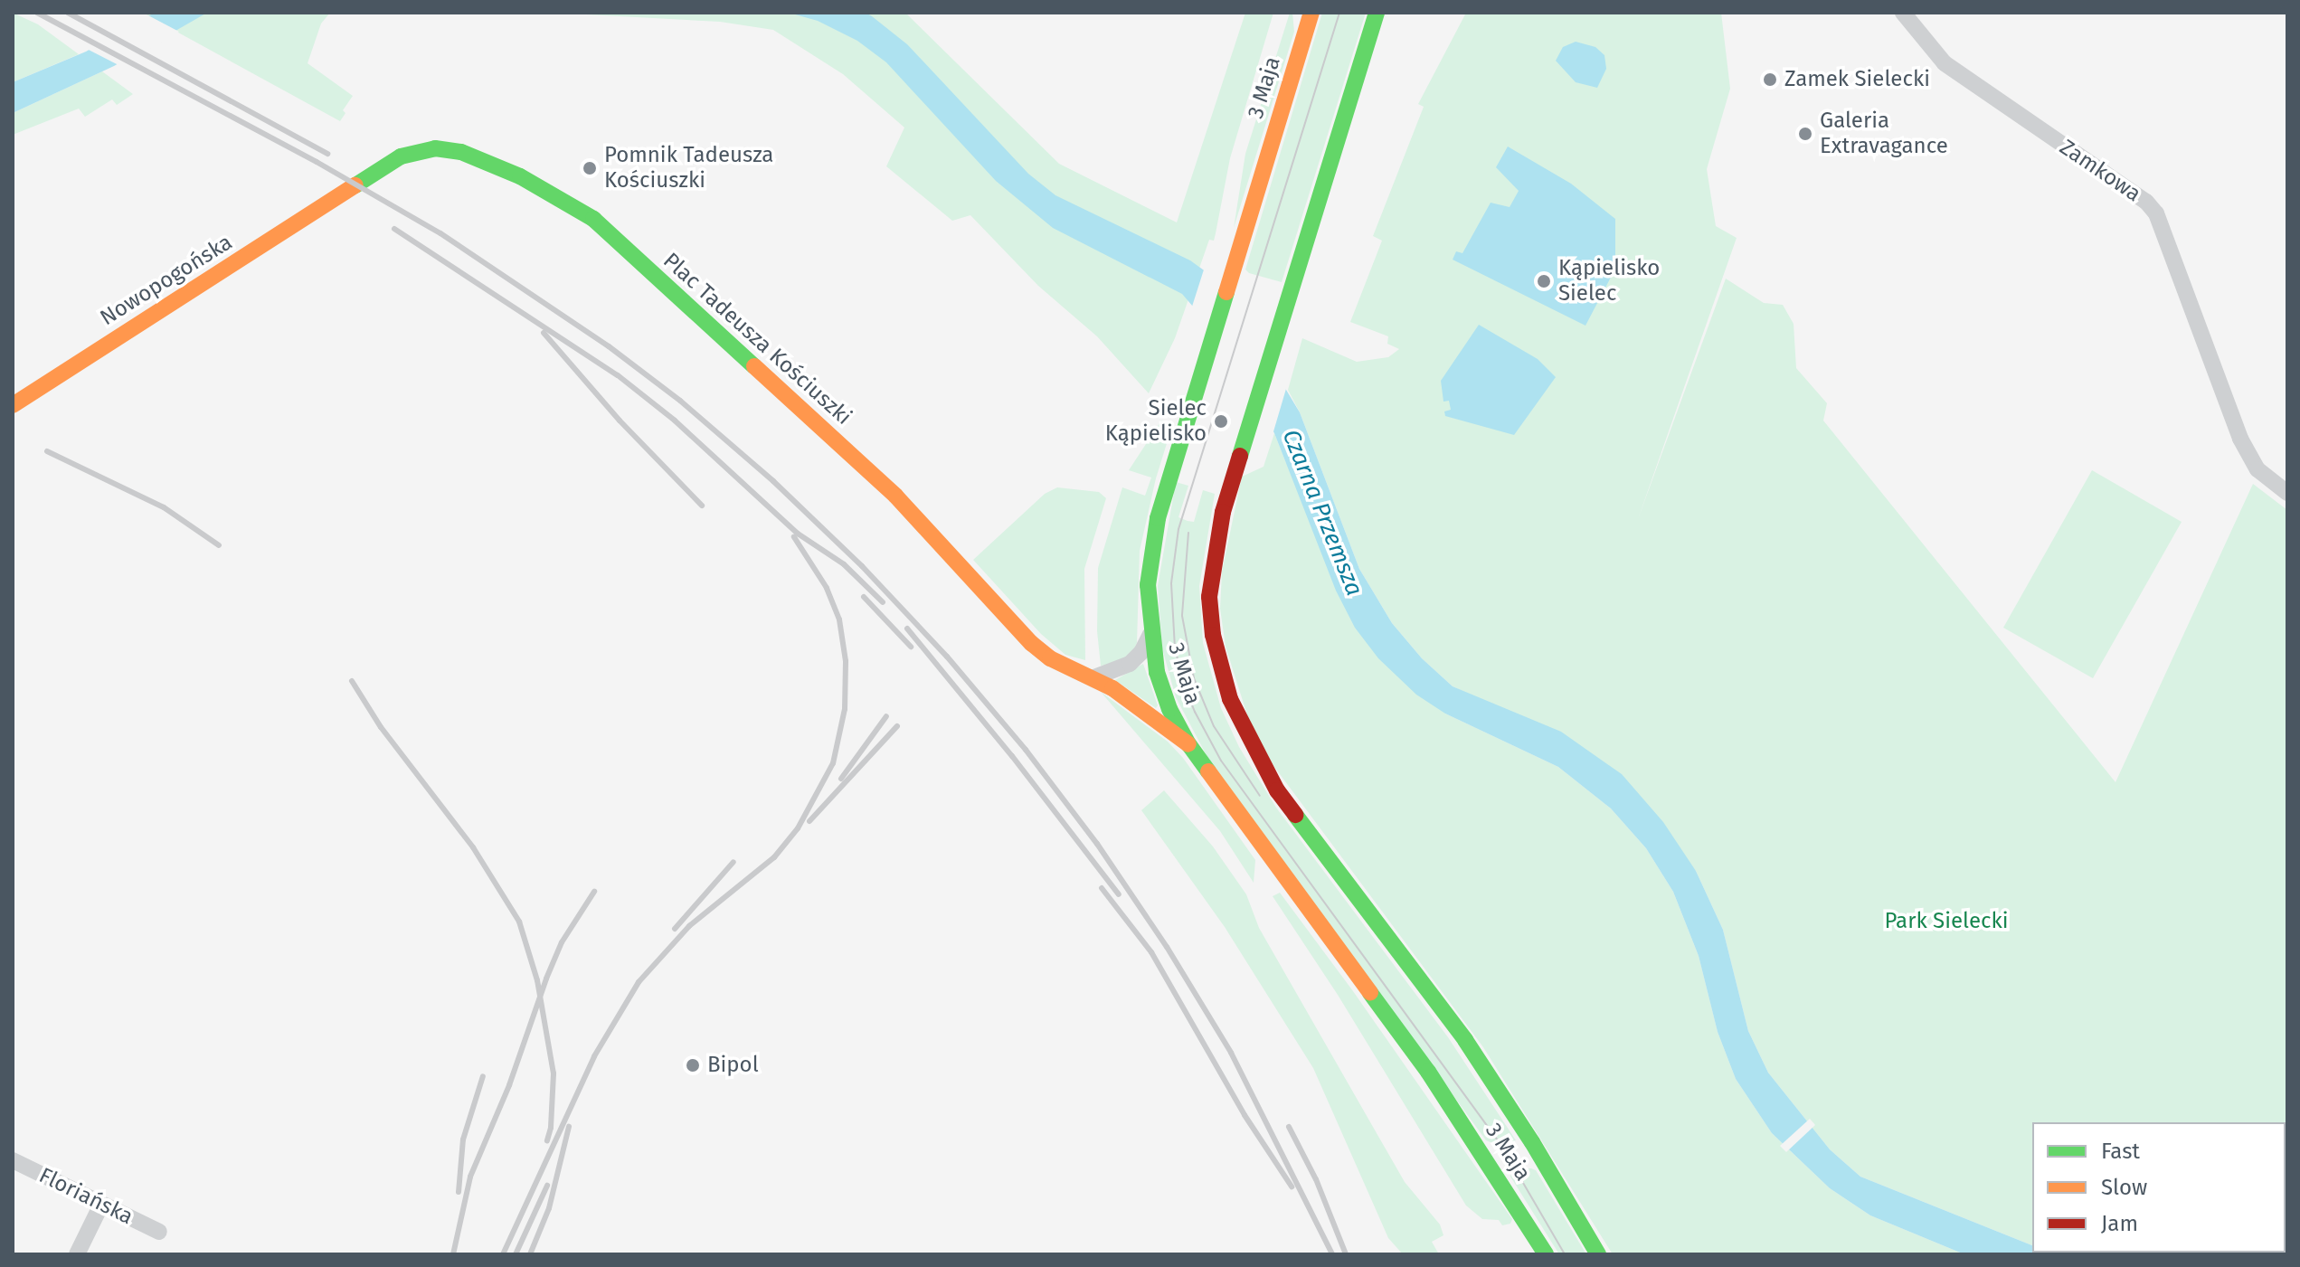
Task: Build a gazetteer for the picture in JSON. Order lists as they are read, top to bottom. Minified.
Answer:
{"streets":{"main road":["3 Maja","Nowopogońska","Plac Tadeusza Kościuszki"],"street":["Zamkowa","Floriańska"]},"crossings":[["3 Maja","Plac Tadeusza Kościuszki"],["Nowopogońska","Plac Tadeusza Kościuszki"]],"water":["Czarna Przemsza"],"parks":["Park Sielecki"],"places":["Zamek Sielecki","Galeria Extravagance","Pomnik Tadeusza Kościuszki","Kąpielisko Sielec","Sielec Kąpielisko","Bipol"],"legend":["Fast","Slow","Jam"]}
